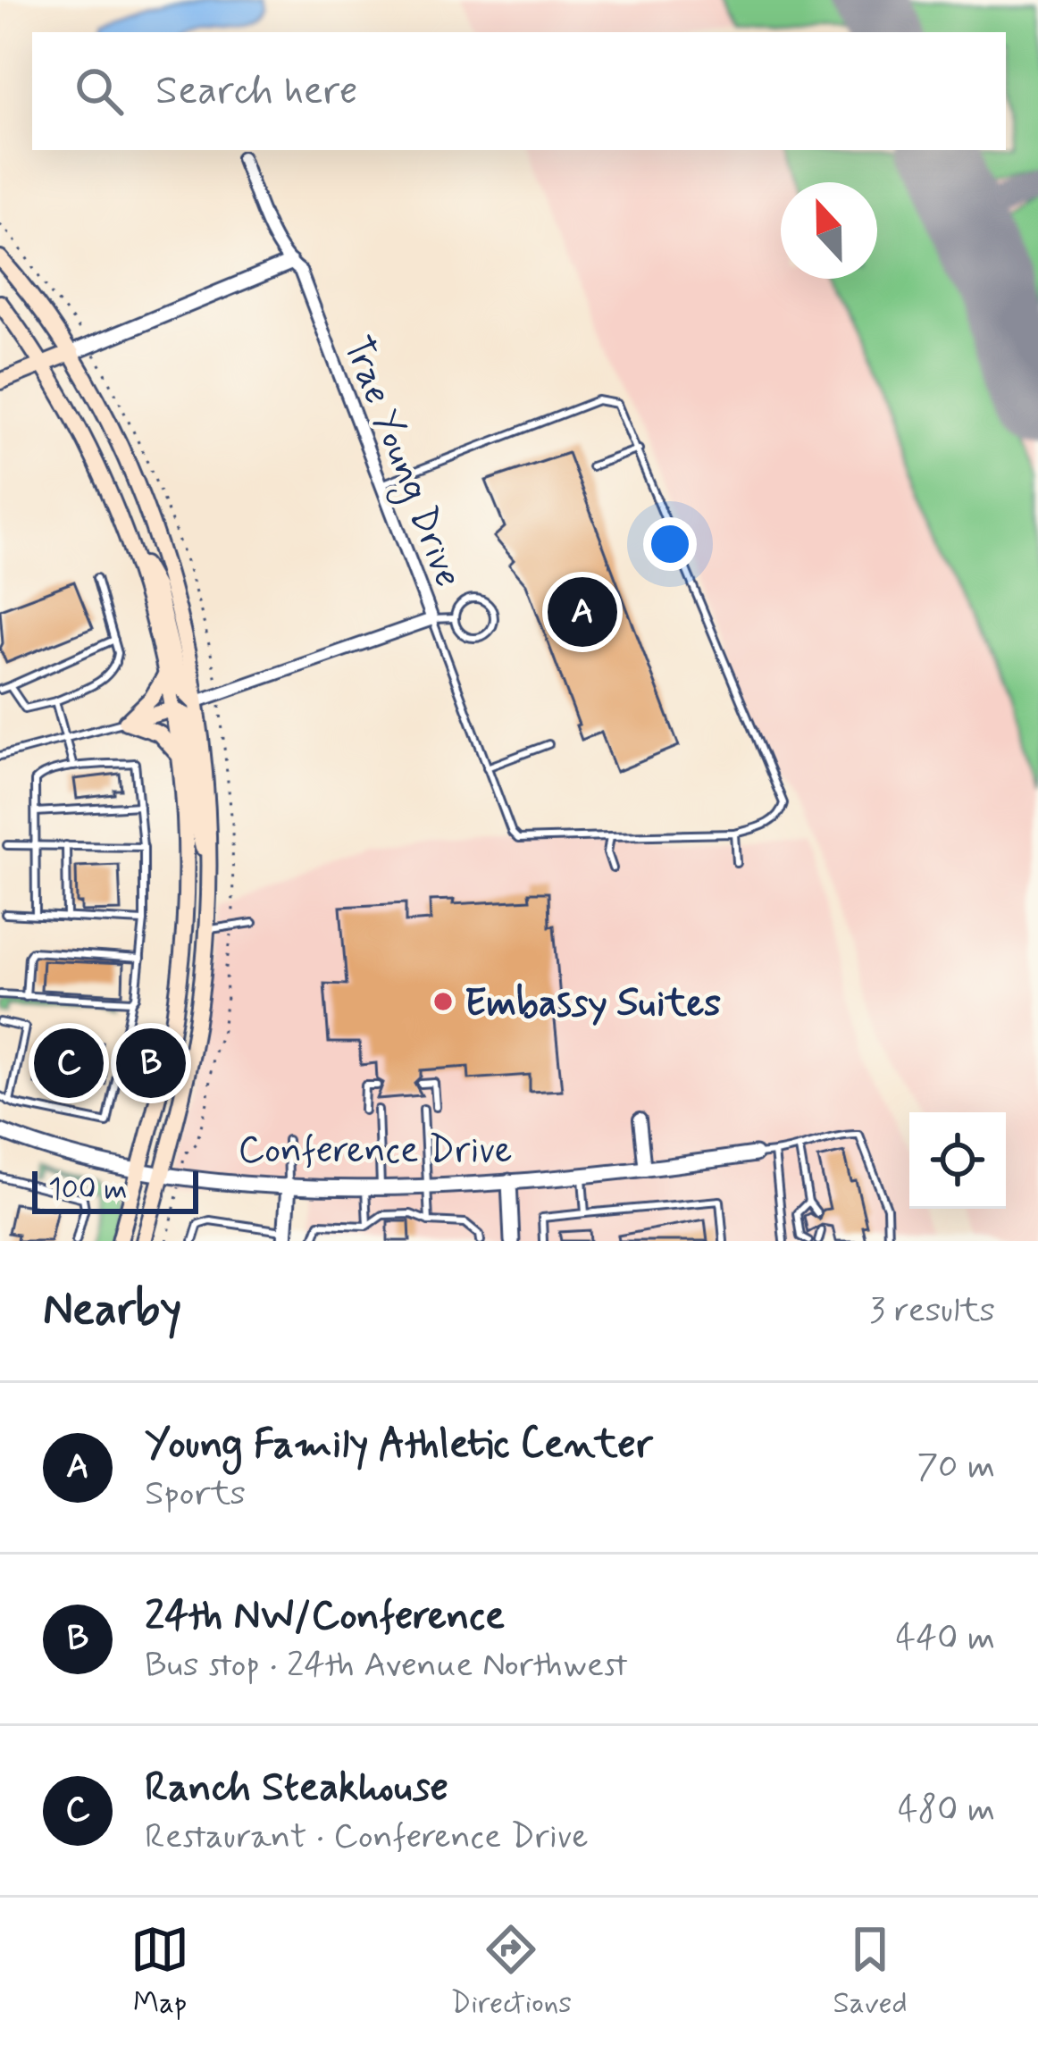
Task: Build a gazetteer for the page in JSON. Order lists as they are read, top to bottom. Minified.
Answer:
{"streets":{"street":["Trae Young Drive","Conference Drive"]},"places":["Embassy Suites"],"scale_bar":"100 m","north":"top","page":{"search":"Search here","pins":["A","B","C"],"scale":"100 m","heading":["Nearby","3 results"],"list":[{"mark":"A","name":"Young Family Athletic Center","note":"Sports","value":"70 m"},{"mark":"B","name":"24th NW/Conference","note":"Bus stop · 24th Avenue Northwest","value":"440 m"},{"mark":"C","name":"Ranch Steakhouse","note":"Restaurant · Conference Drive","value":"480 m"}],"nav":["Map","Directions","Saved"]}}
